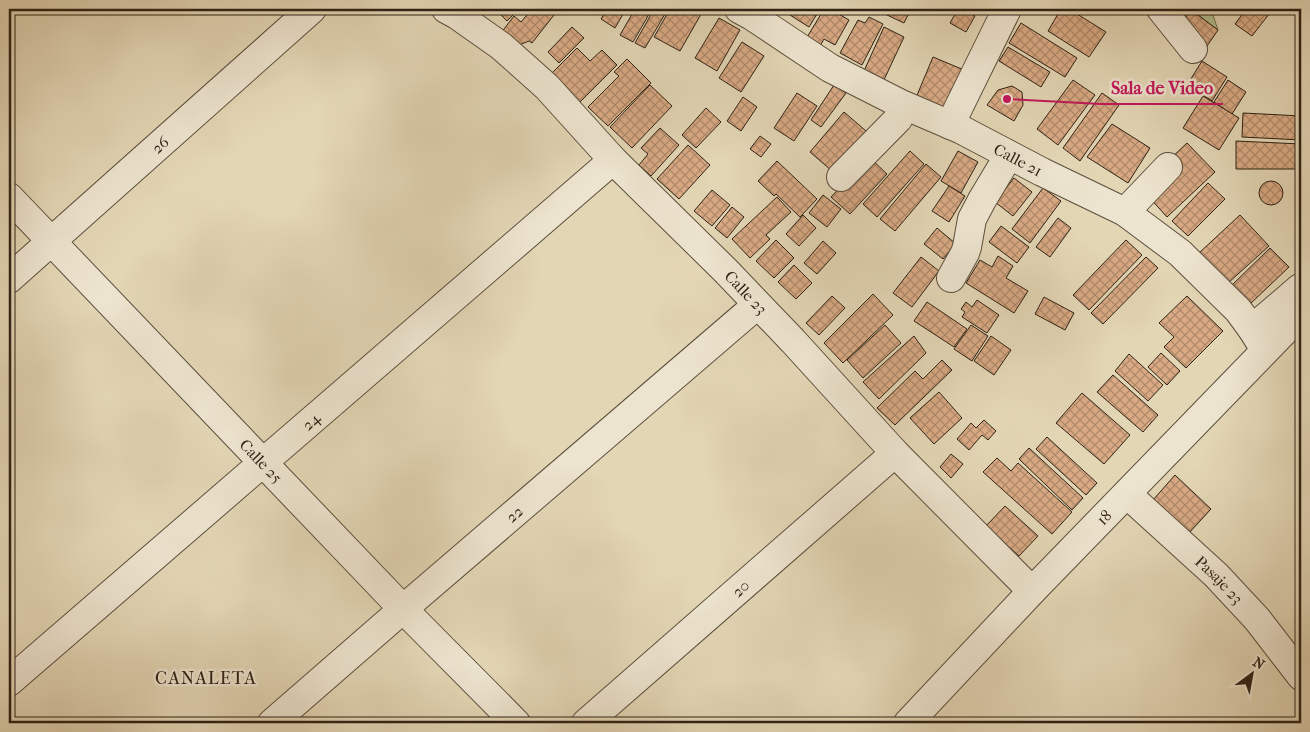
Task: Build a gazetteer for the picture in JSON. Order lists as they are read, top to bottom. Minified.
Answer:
{"streets":{"street":["26","Calle 21","Calle 23","24","Calle 25","22","18","Pasaje 23","20"]},"crossings":[["26","Calle 25"],["Calle 21","18"],["Calle 23","24"],["Calle 23","22"],["Calle 23","18"],["Calle 23","20"],["24","Calle 25"],["Calle 25","22"],["18","Pasaje 23"]],"districts":["CANALETA"],"places":["Sala de Video"],"north":"top right"}
